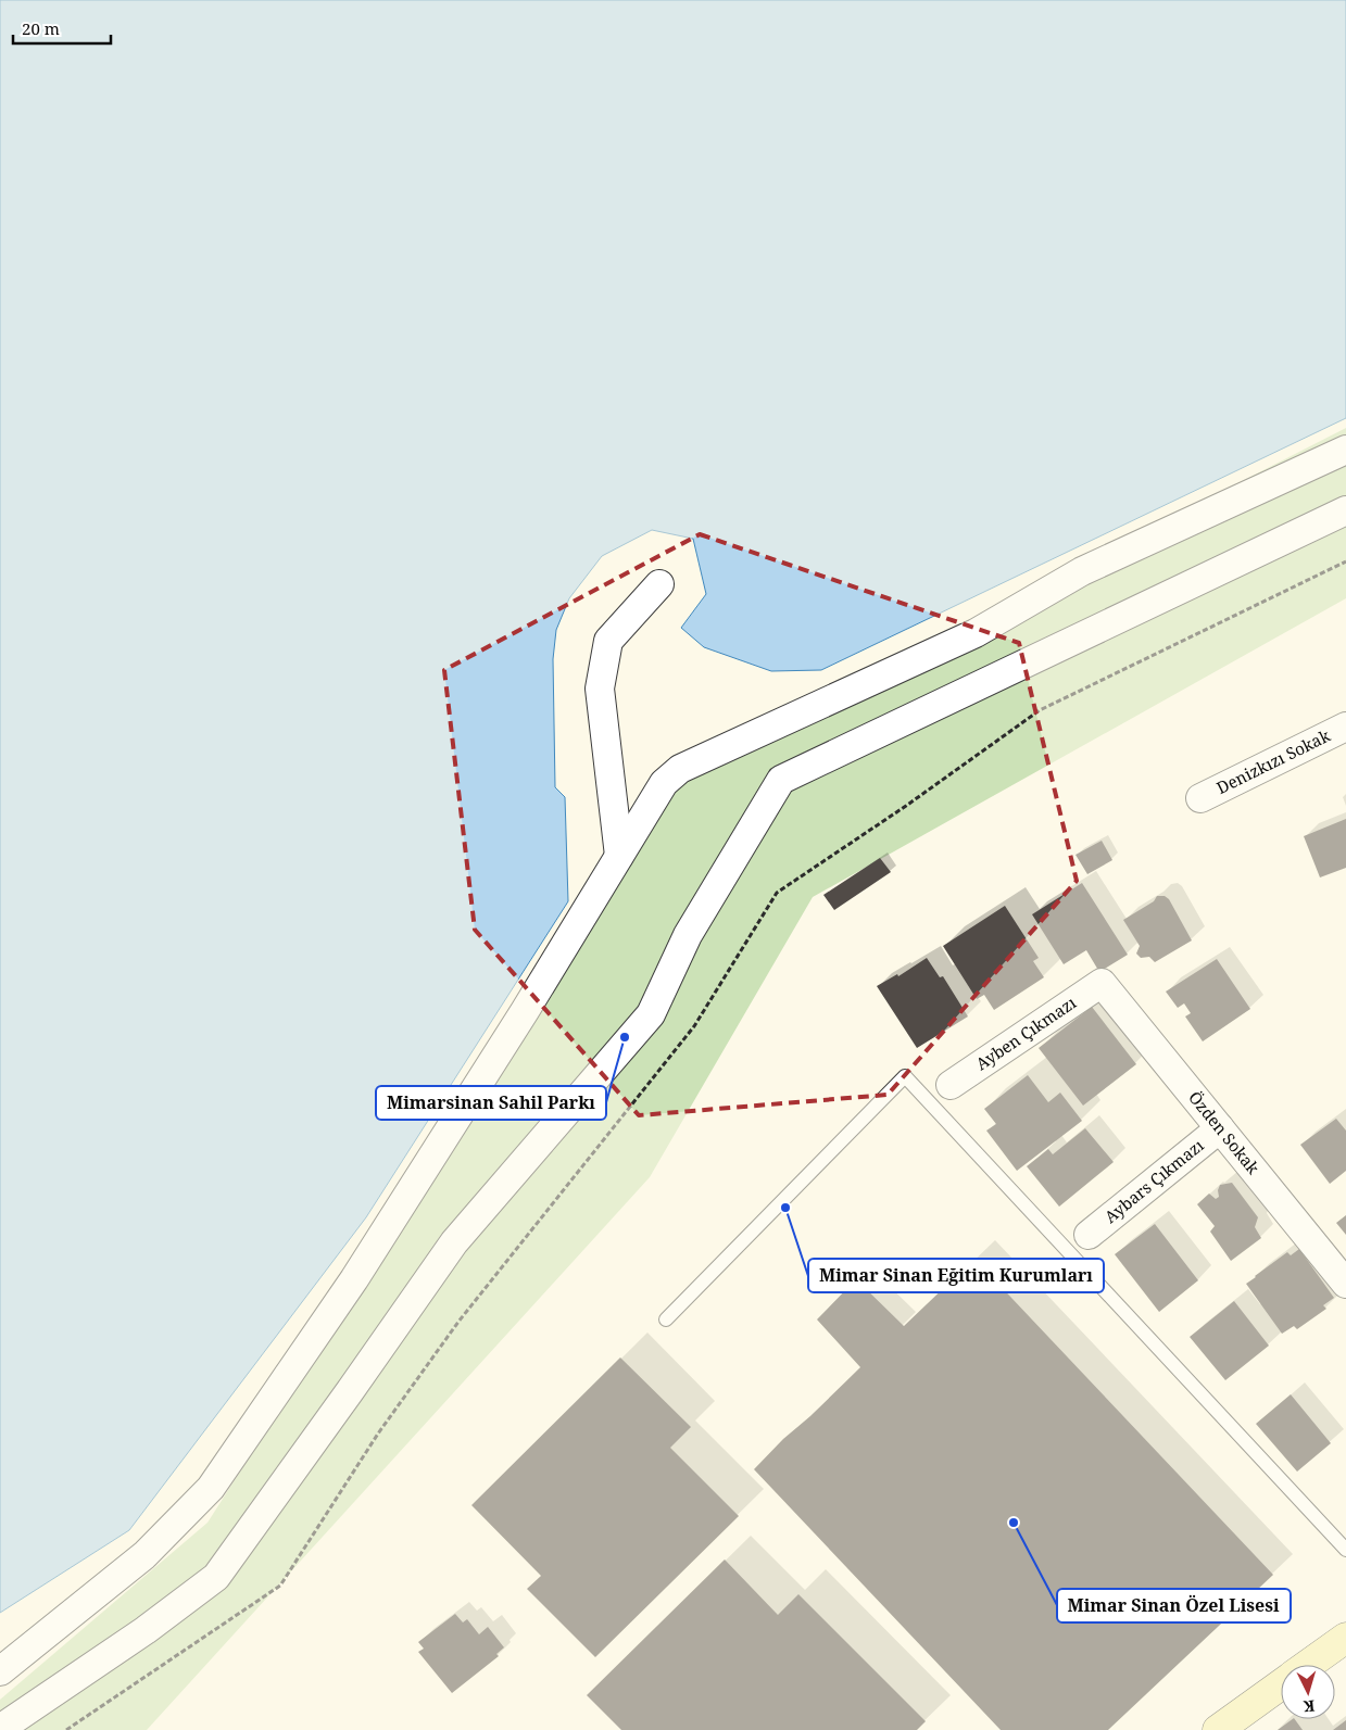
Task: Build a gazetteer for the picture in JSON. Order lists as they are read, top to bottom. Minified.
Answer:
{"streets":{"street":["Denizkızı Sokak","Ayben Çıkmazı","Özden Sokak","Aybars Çıkmazı"]},"crossings":[["Ayben Çıkmazı","Özden Sokak"],["Özden Sokak","Aybars Çıkmazı"]],"places":["Mimarsinan Sahil Parkı","Mimar Sinan Eğitim Kurumları","Mimar Sinan Özel Lisesi"],"scale_bar":"20 m","north":"bottom"}
